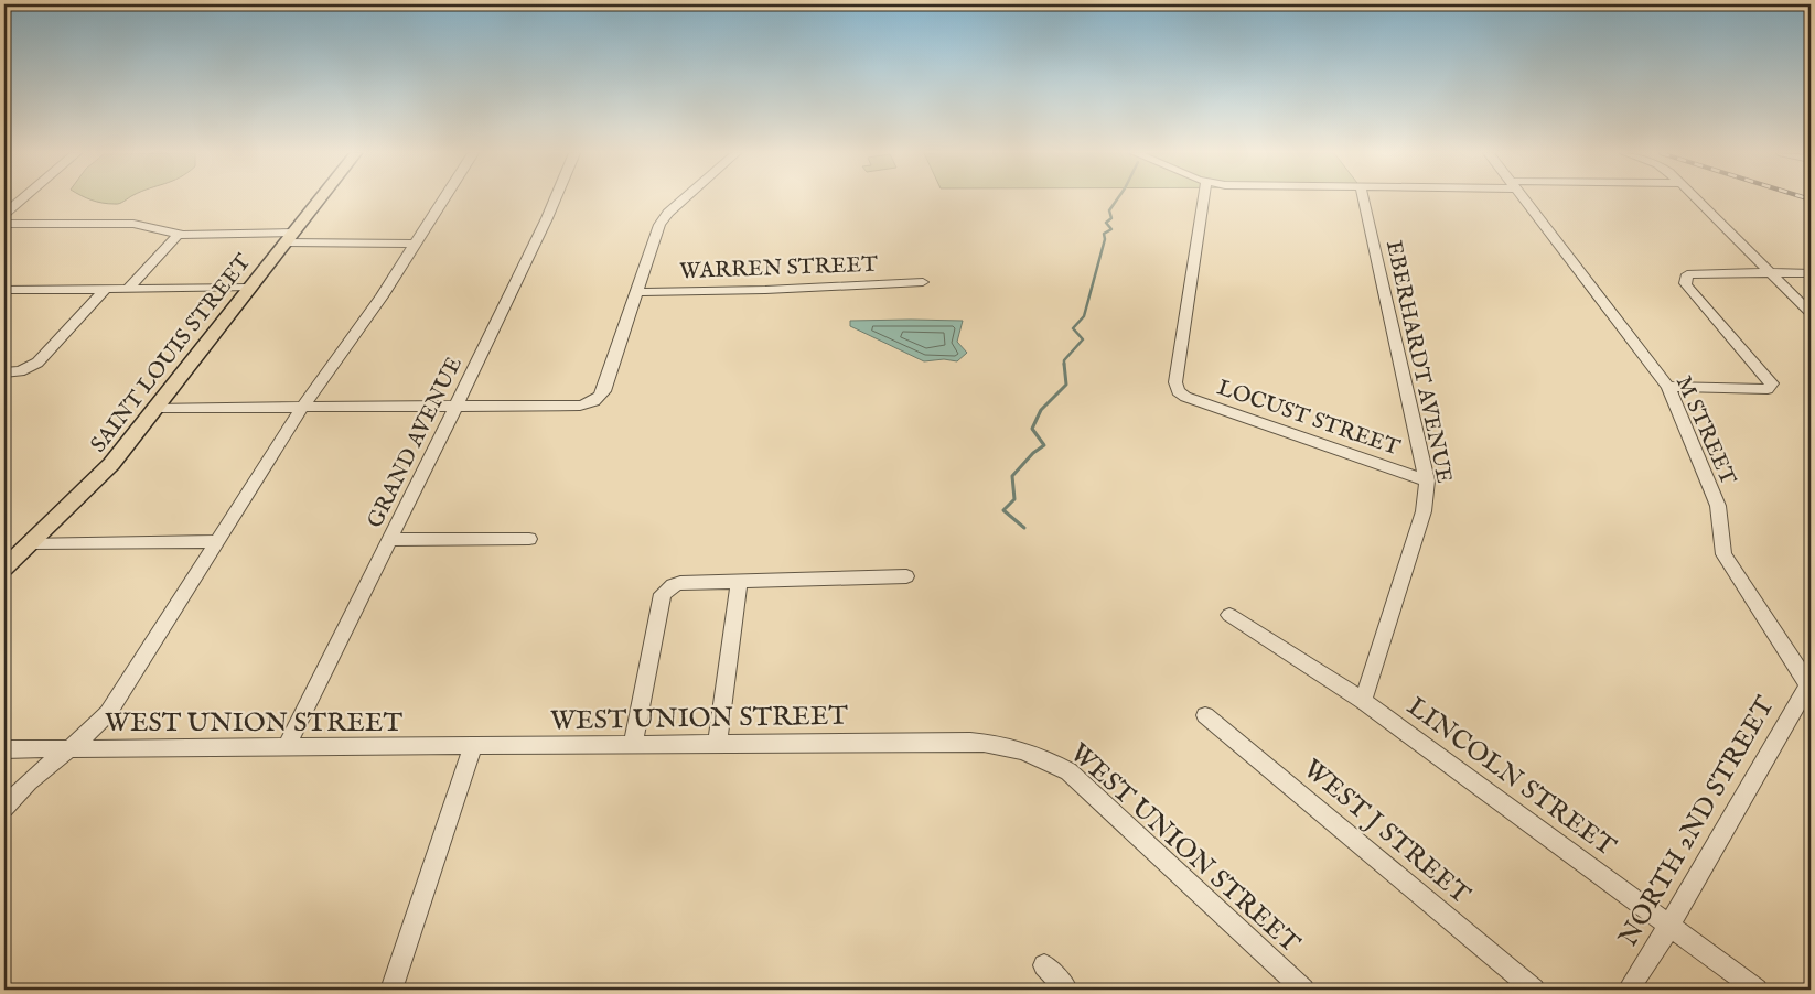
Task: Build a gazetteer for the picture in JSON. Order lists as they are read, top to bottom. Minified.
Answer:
{"streets":{"main road":["SAINT LOUIS STREET"],"street":["WARREN STREET","EBERHARDT AVENUE","LOCUST STREET","M STREET","GRAND AVENUE","WEST UNION STREET","LINCOLN STREET","NORTH 2ND STREET","WEST J STREET"]},"crossings":[["EBERHARDT AVENUE","LOCUST STREET"],["EBERHARDT AVENUE","LINCOLN STREET"],["M STREET","NORTH 2ND STREET"],["GRAND AVENUE","WEST UNION STREET"],["LINCOLN STREET","NORTH 2ND STREET"]]}
